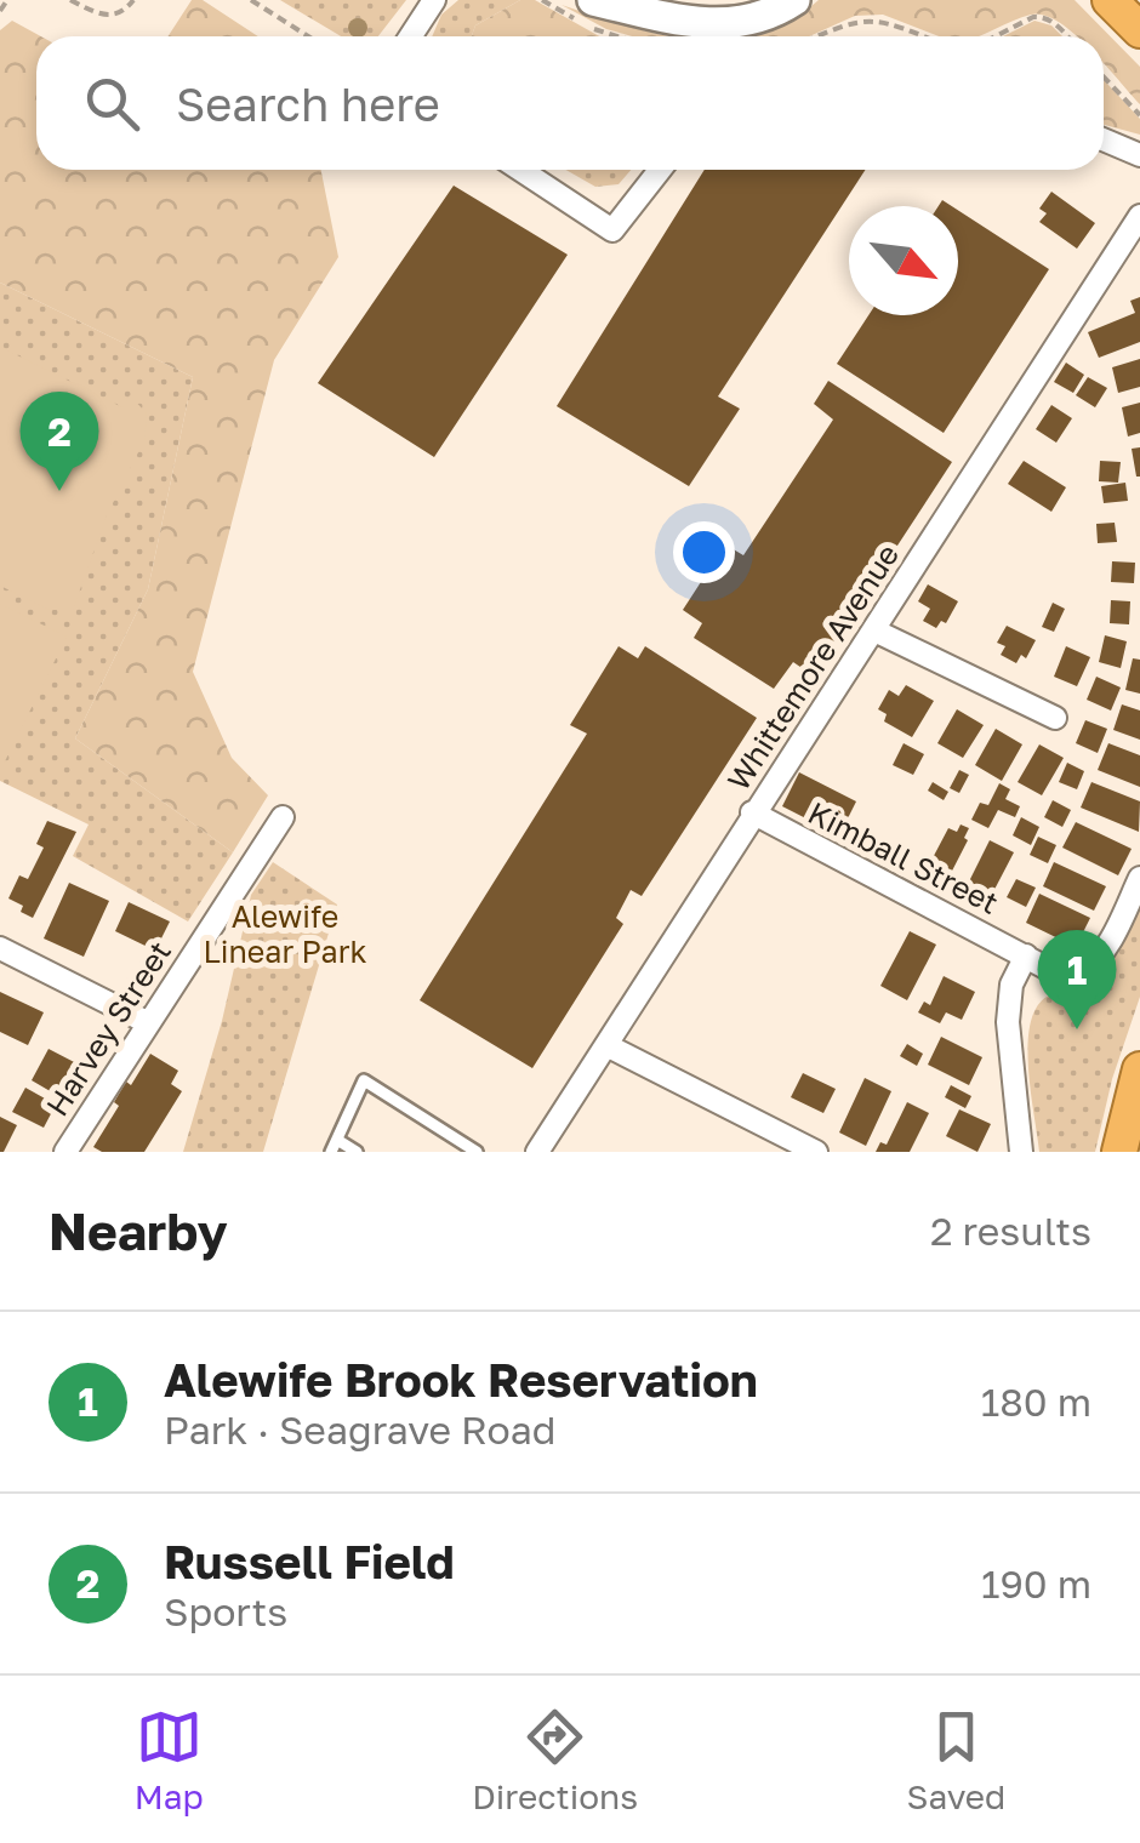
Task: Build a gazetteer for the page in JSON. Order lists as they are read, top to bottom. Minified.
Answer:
{"streets":{"street":["Whittemore Avenue","Kimball Street","Harvey Street"]},"crossings":[["Whittemore Avenue","Kimball Street"]],"parks":["Alewife Linear Park"],"north":"bottom right","page":{"search":"Search here","pins":["2","1"],"heading":["Nearby","2 results"],"list":[{"mark":"1","name":"Alewife Brook Reservation","note":"Park · Seagrave Road","value":"180 m"},{"mark":"2","name":"Russell Field","note":"Sports","value":"190 m"}],"nav":["Map","Directions","Saved"]}}
